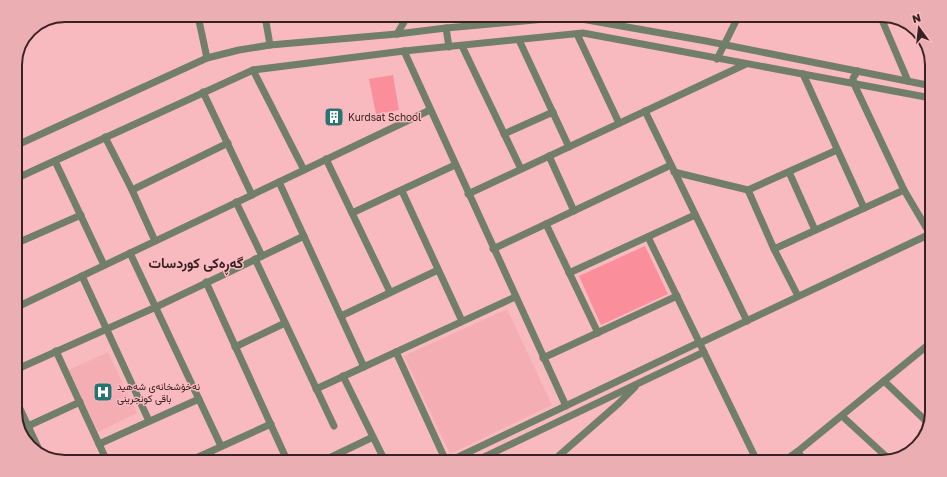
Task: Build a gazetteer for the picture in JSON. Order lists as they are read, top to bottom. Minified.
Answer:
{"districts":["گەڕەکی کوردسات"],"places":{"building":["Kurdsat School"],"hospital":["نەخۆشخانەی شەهید باقی کونجرینی"]},"north":"top"}
